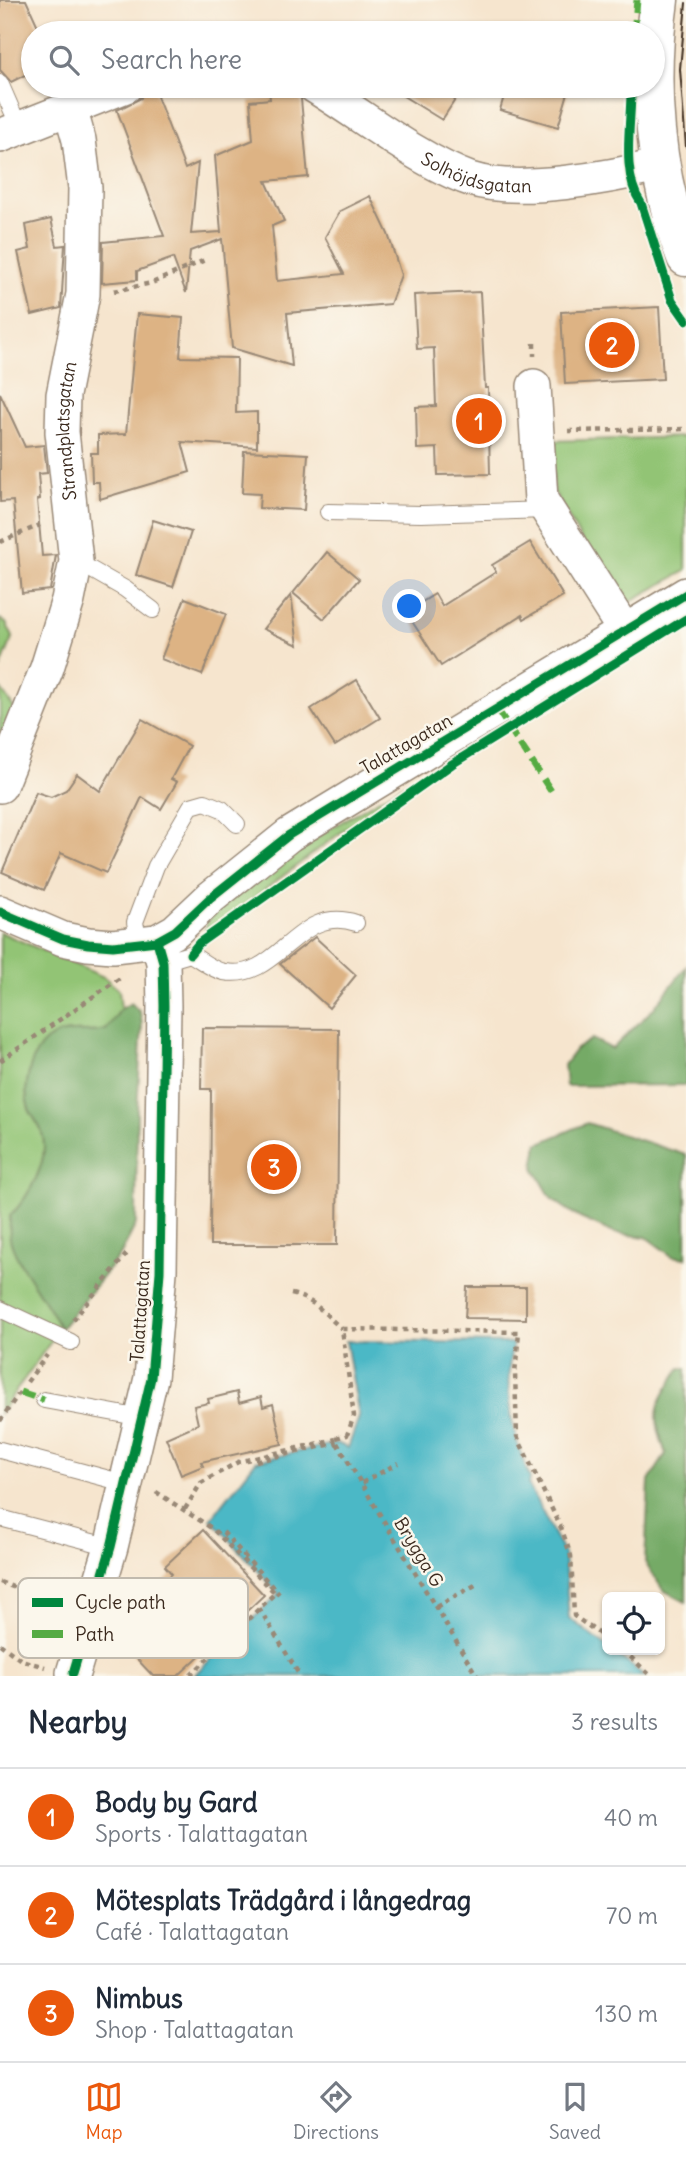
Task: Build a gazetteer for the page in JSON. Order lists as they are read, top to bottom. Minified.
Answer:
{"streets":{"street":["Solhöjdsgatan","Strandplatsgatan","Talattagatan"],"path":["Brygga G"]},"legend":["Cycle path","Path"],"page":{"search":"Search here","pins":["2","1","3"],"heading":["Nearby","3 results"],"list":[{"mark":"1","name":"Body by Gard","note":"Sports · Talattagatan","value":"40 m"},{"mark":"2","name":"Mötesplats Trädgård i långedrag","note":"Café · Talattagatan","value":"70 m"},{"mark":"3","name":"Nimbus","note":"Shop · Talattagatan","value":"130 m"}],"nav":["Map","Directions","Saved"]}}
